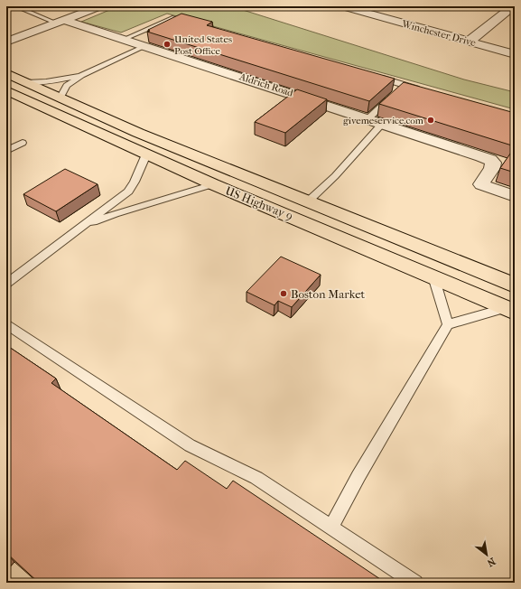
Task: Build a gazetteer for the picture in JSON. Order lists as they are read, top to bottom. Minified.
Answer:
{"streets":{"highway":["US Highway 9"],"street":["Winchester Drive","Aldrich Road"]},"places":["United States Post Office","givemeservice.com","Boston Market"],"north":"bottom right"}
